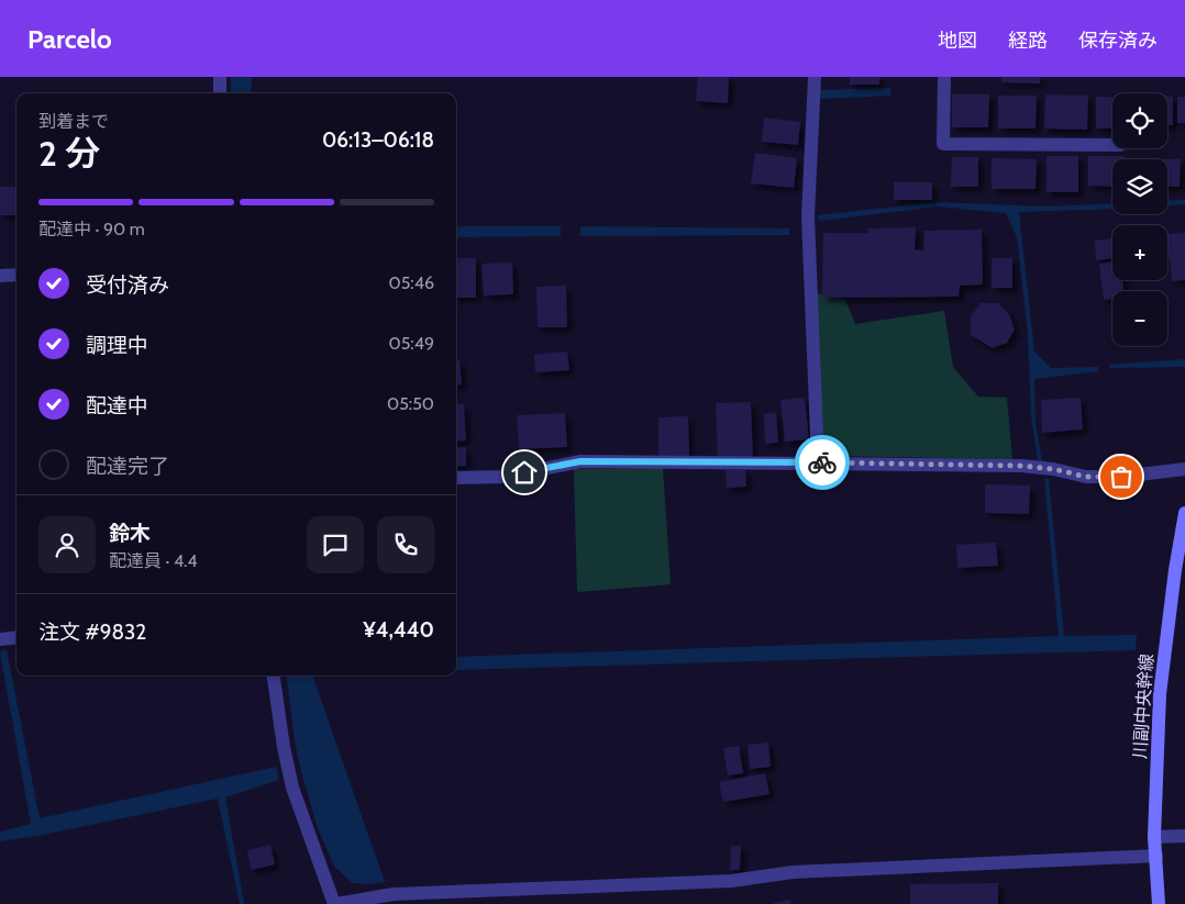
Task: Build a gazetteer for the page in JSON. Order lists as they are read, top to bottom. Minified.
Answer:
{"streets":{"street":["川副中央幹線"]},"page":{"header":"Parcelo","nav":["地図","経路","保存済み"],"map_buttons":["+","−"],"heading":["2 分","到着まで","06:13–06:18"],"panel":["鈴木","配達員 · 4.4","注文 #9832","¥4,440"],"bar":"配達中 · 90 m","list":[["受付済み","05:46"],["調理中","05:49"],["配達中","05:50"],"配達完了"]}}
